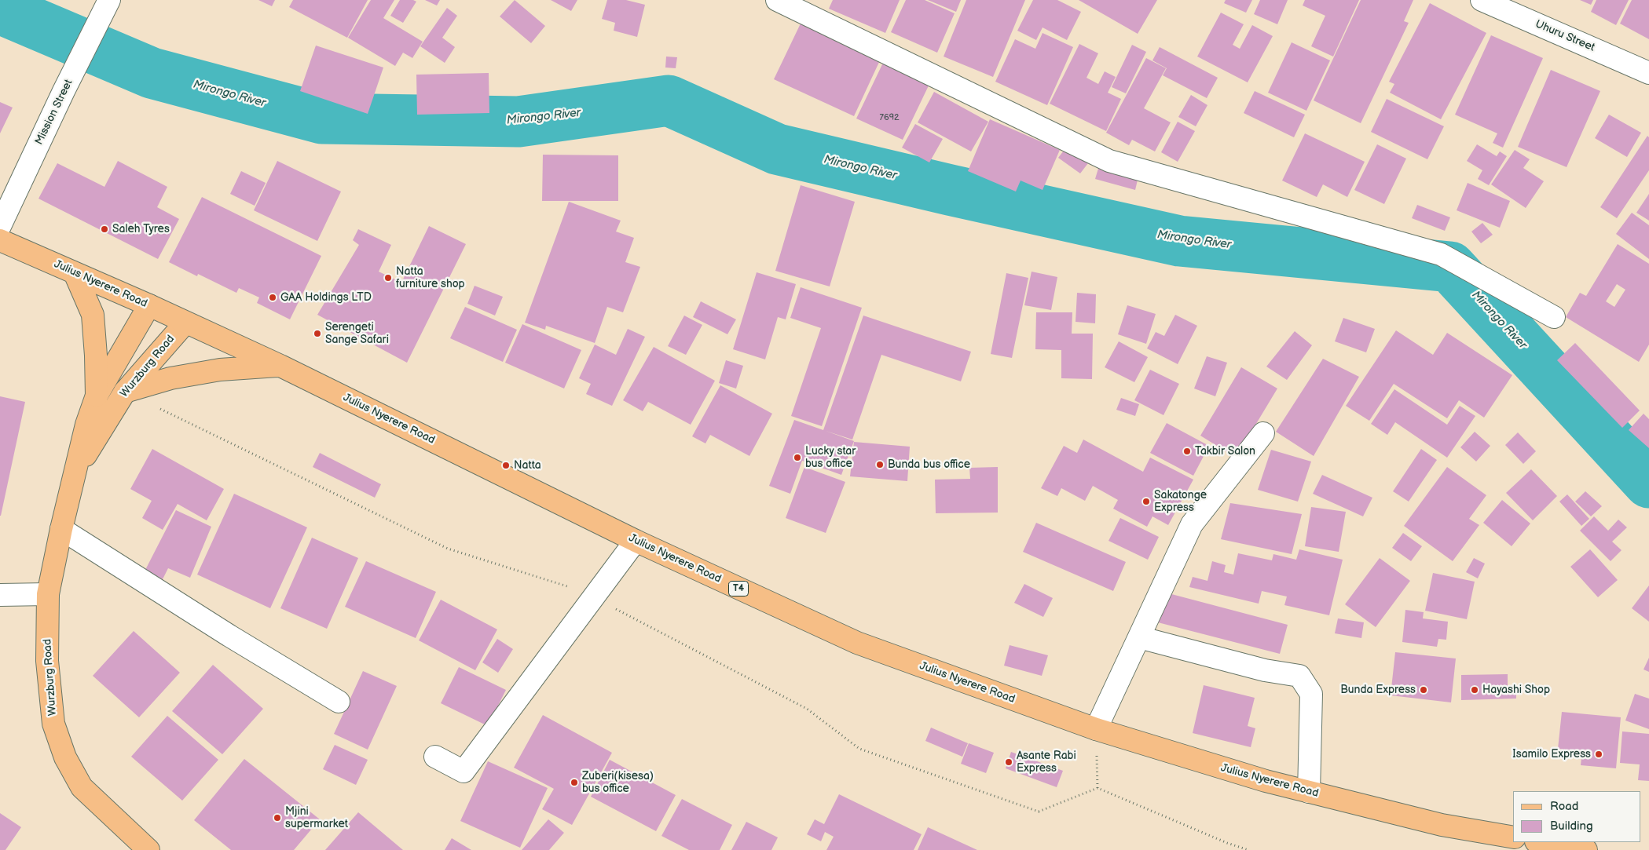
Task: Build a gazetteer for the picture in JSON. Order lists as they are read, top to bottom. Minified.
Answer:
{"streets":{"main road":["Julius Nyerere Road","Wurzburg Road","T4"],"street":["Uhuru Street","Mission Street"]},"crossings":[["Julius Nyerere Road","Wurzburg Road"]],"water":["Mirongo River"],"places":["Saleh Tyres","Natta furniture shop","GAA Holdings LTD","Serengeti Sange Safari","Takbir Salon","Lucky star bus office","Bunda bus office","Natta","Sakatonge Express","Bunda Express","Hayashi Shop","Isamilo Express","Asante Rabi Express","Zuberi(kisesa) bus office","Mjini supermarket"],"house_numbers":["7692"],"legend":["Road","Building"]}
